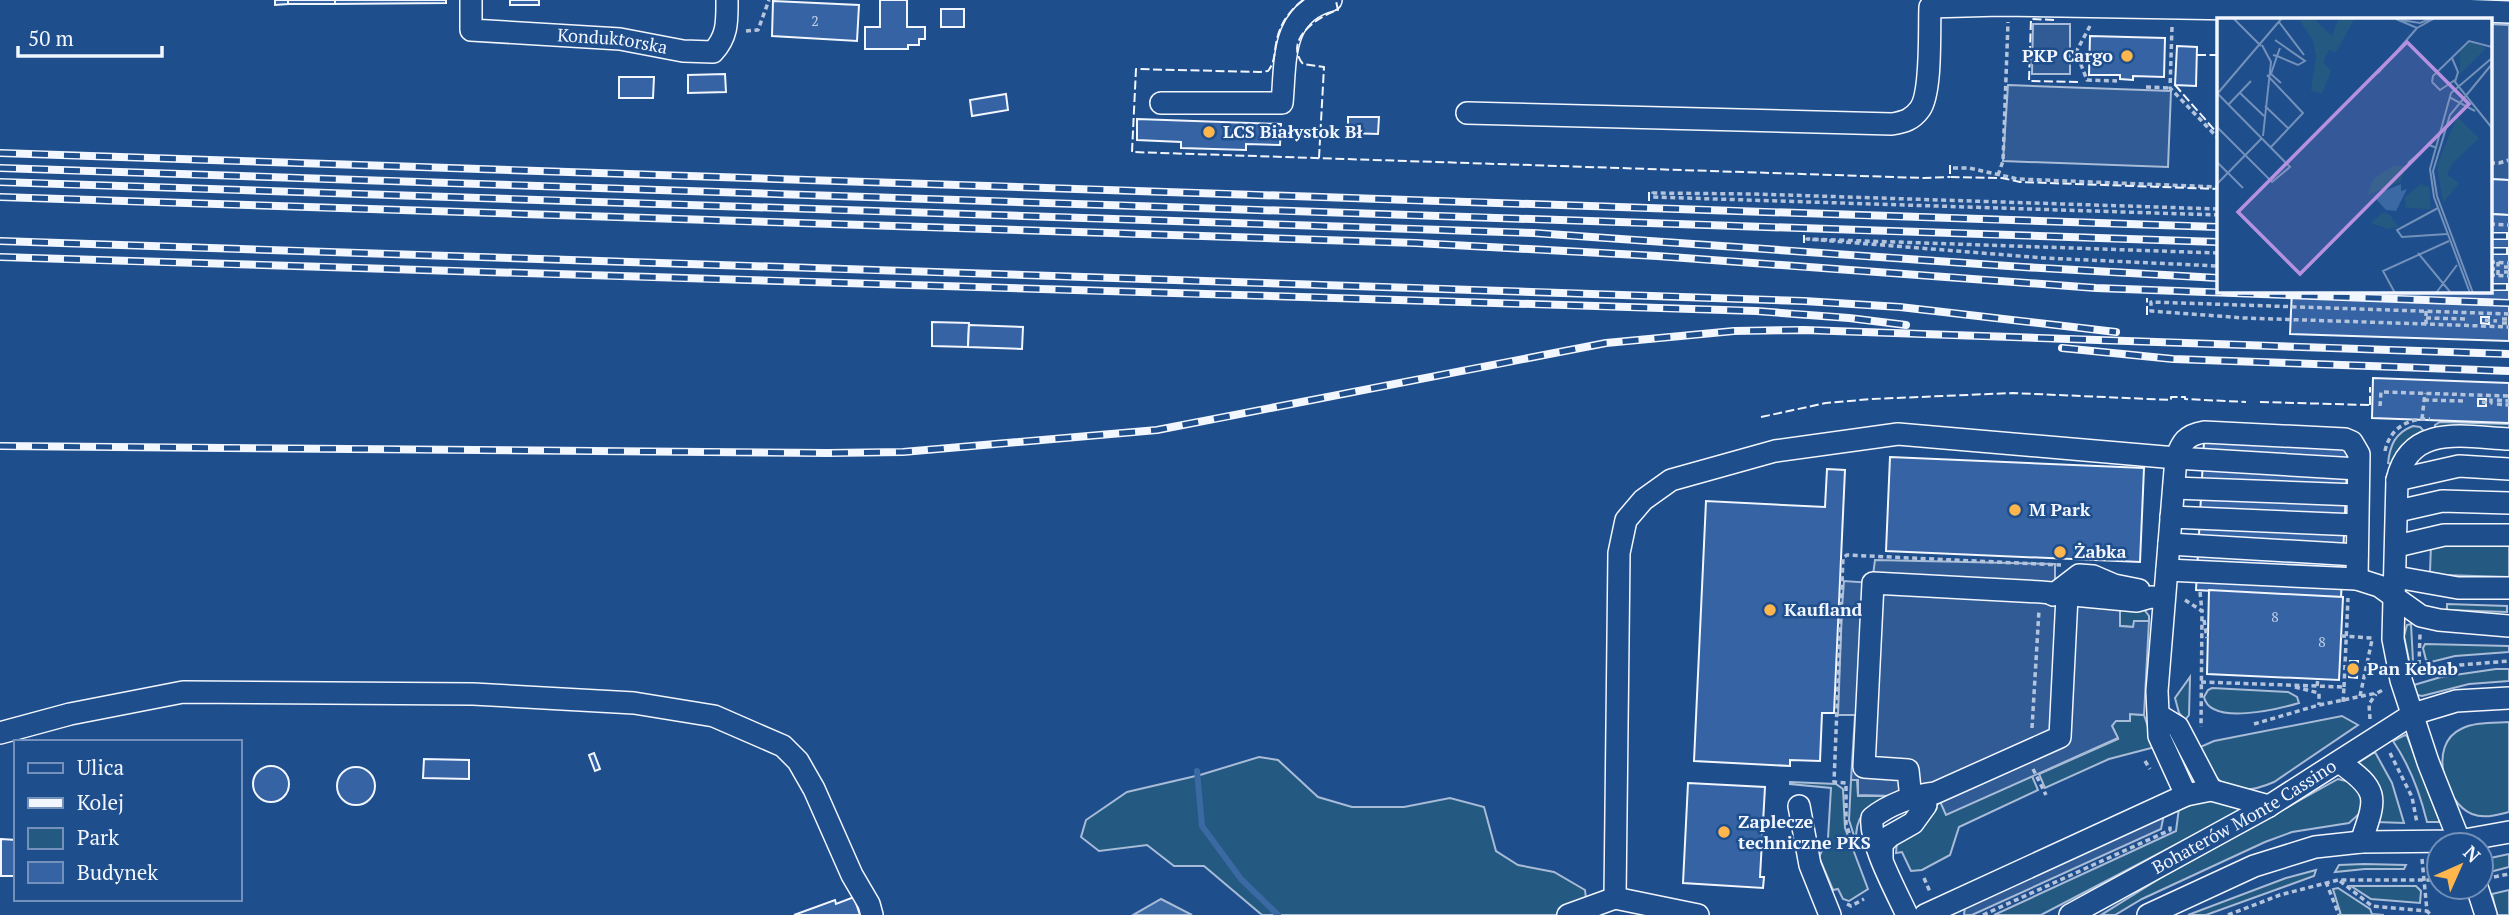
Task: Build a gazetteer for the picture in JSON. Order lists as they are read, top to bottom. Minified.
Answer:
{"streets":{"street":["Konduktorska","Bohaterów Monte Cassino"]},"places":["PKP Cargo","LCS Białystok Bł","M Park","Żabka","Kaufland","Pan Kebab","Zaplecze techniczne PKS"],"house_numbers":["2","8","8"],"legend":["Ulica","Kolej","Park","Budynek"],"scale_bar":"50 m","north":"top right"}
